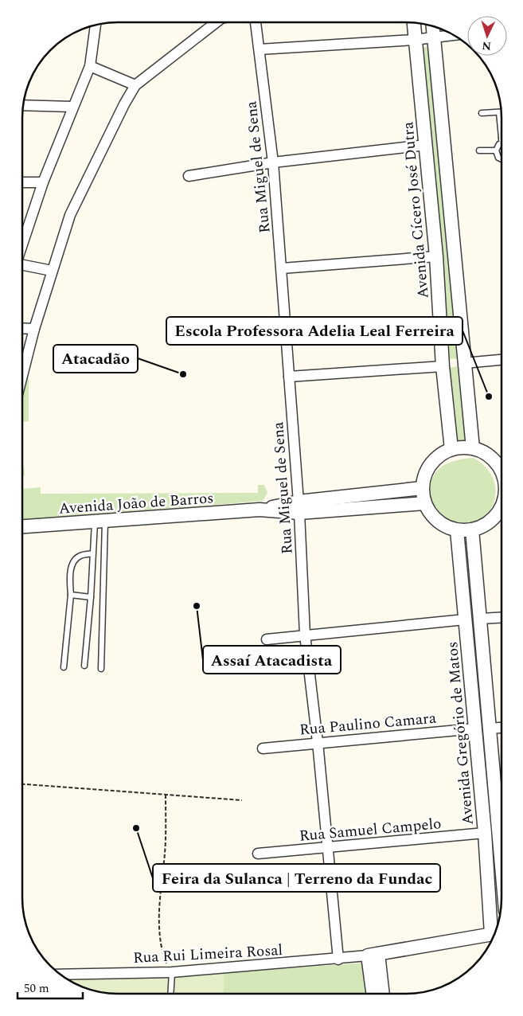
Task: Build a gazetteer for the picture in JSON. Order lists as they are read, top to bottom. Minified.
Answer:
{"streets":{"street":["Rua Miguel de Sena","Avenida Cícero José Dutra","Avenida João de Barros","Rua Paulino Camara","Avenida Gregório de Matos","Rua Samuel Campelo","Rua Rui Limeira Rosal"]},"crossings":[["Rua Miguel de Sena","Avenida João de Barros"],["Rua Miguel de Sena","Rua Paulino Camara"],["Rua Miguel de Sena","Rua Samuel Campelo"],["Rua Miguel de Sena","Rua Rui Limeira Rosal"],["Rua Paulino Camara","Avenida Gregório de Matos"],["Avenida Gregório de Matos","Rua Samuel Campelo"]],"places":["Atacadão","Escola Professora Adelia Leal Ferreira","Assaí Atacadista","Feira da Sulanca | Terreno da Fundac"],"scale_bar":"50 m","north":"bottom"}
